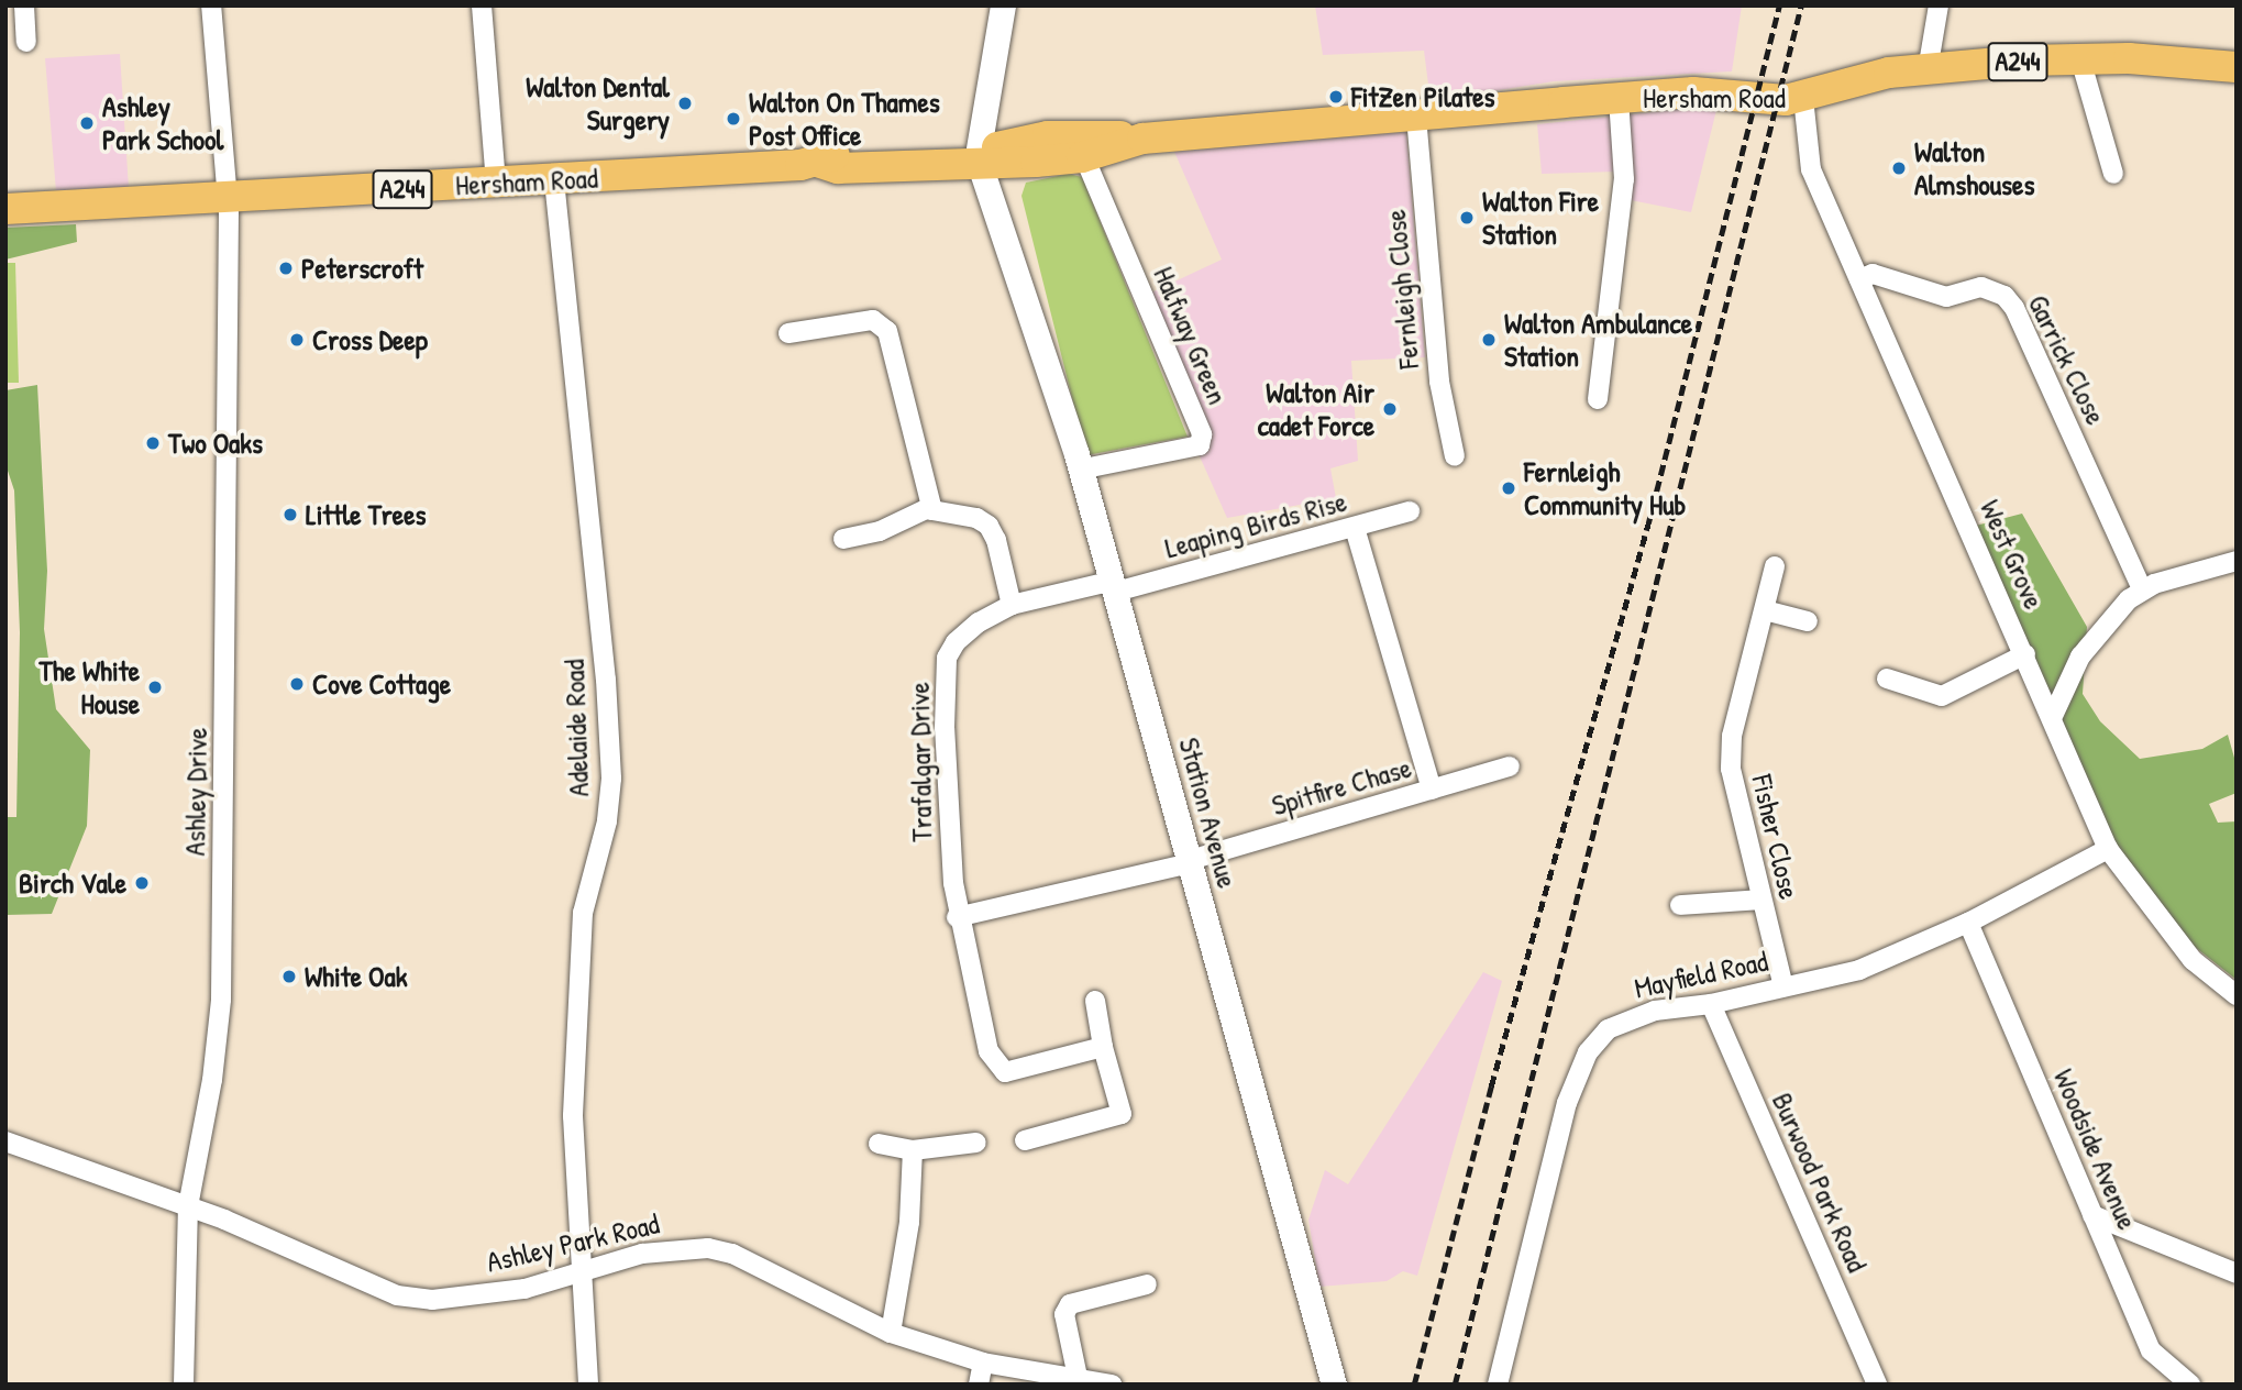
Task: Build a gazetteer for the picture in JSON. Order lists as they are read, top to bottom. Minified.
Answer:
{"streets":{"main road":["A244","Hersham Road"],"street":["Fernleigh Close","Halfway Green","Garrick Close","Leaping Birds Rise","West Grove","Adelaide Road","Trafalgar Drive","Spitfire Chase","Ashley Drive","Station Avenue","Fisher Close","Mayfield Road","Woodside Avenue","Burwood Park Road","Ashley Park Road"]},"crossings":[["Hersham Road","Fernleigh Close"],["Hersham Road","Halfway Green"],["Hersham Road","West Grove"],["Hersham Road","Adelaide Road"],["Hersham Road","Ashley Drive"],["Hersham Road","Station Avenue"],["Halfway Green","Station Avenue"],["Garrick Close","West Grove"],["Leaping Birds Rise","Trafalgar Drive"],["Leaping Birds Rise","Station Avenue"],["West Grove","Mayfield Road"],["Adelaide Road","Ashley Park Road"],["Trafalgar Drive","Spitfire Chase"],["Trafalgar Drive","Station Avenue"],["Spitfire Chase","Station Avenue"],["Ashley Drive","Ashley Park Road"],["Fisher Close","Mayfield Road"],["Mayfield Road","Woodside Avenue"],["Mayfield Road","Burwood Park Road"]],"places":["FitZen Pilates","Walton Dental Surgery","Walton On Thames Post Office","Ashley Park School","Walton Almshouses","Walton Fire Station","Peterscroft","Cross Deep","Walton Ambulance Station","Walton Air cadet Force","Two Oaks","Fernleigh Community Hub","Little Trees","Cove Cottage","The White House","Birch Vale","White Oak"]}
